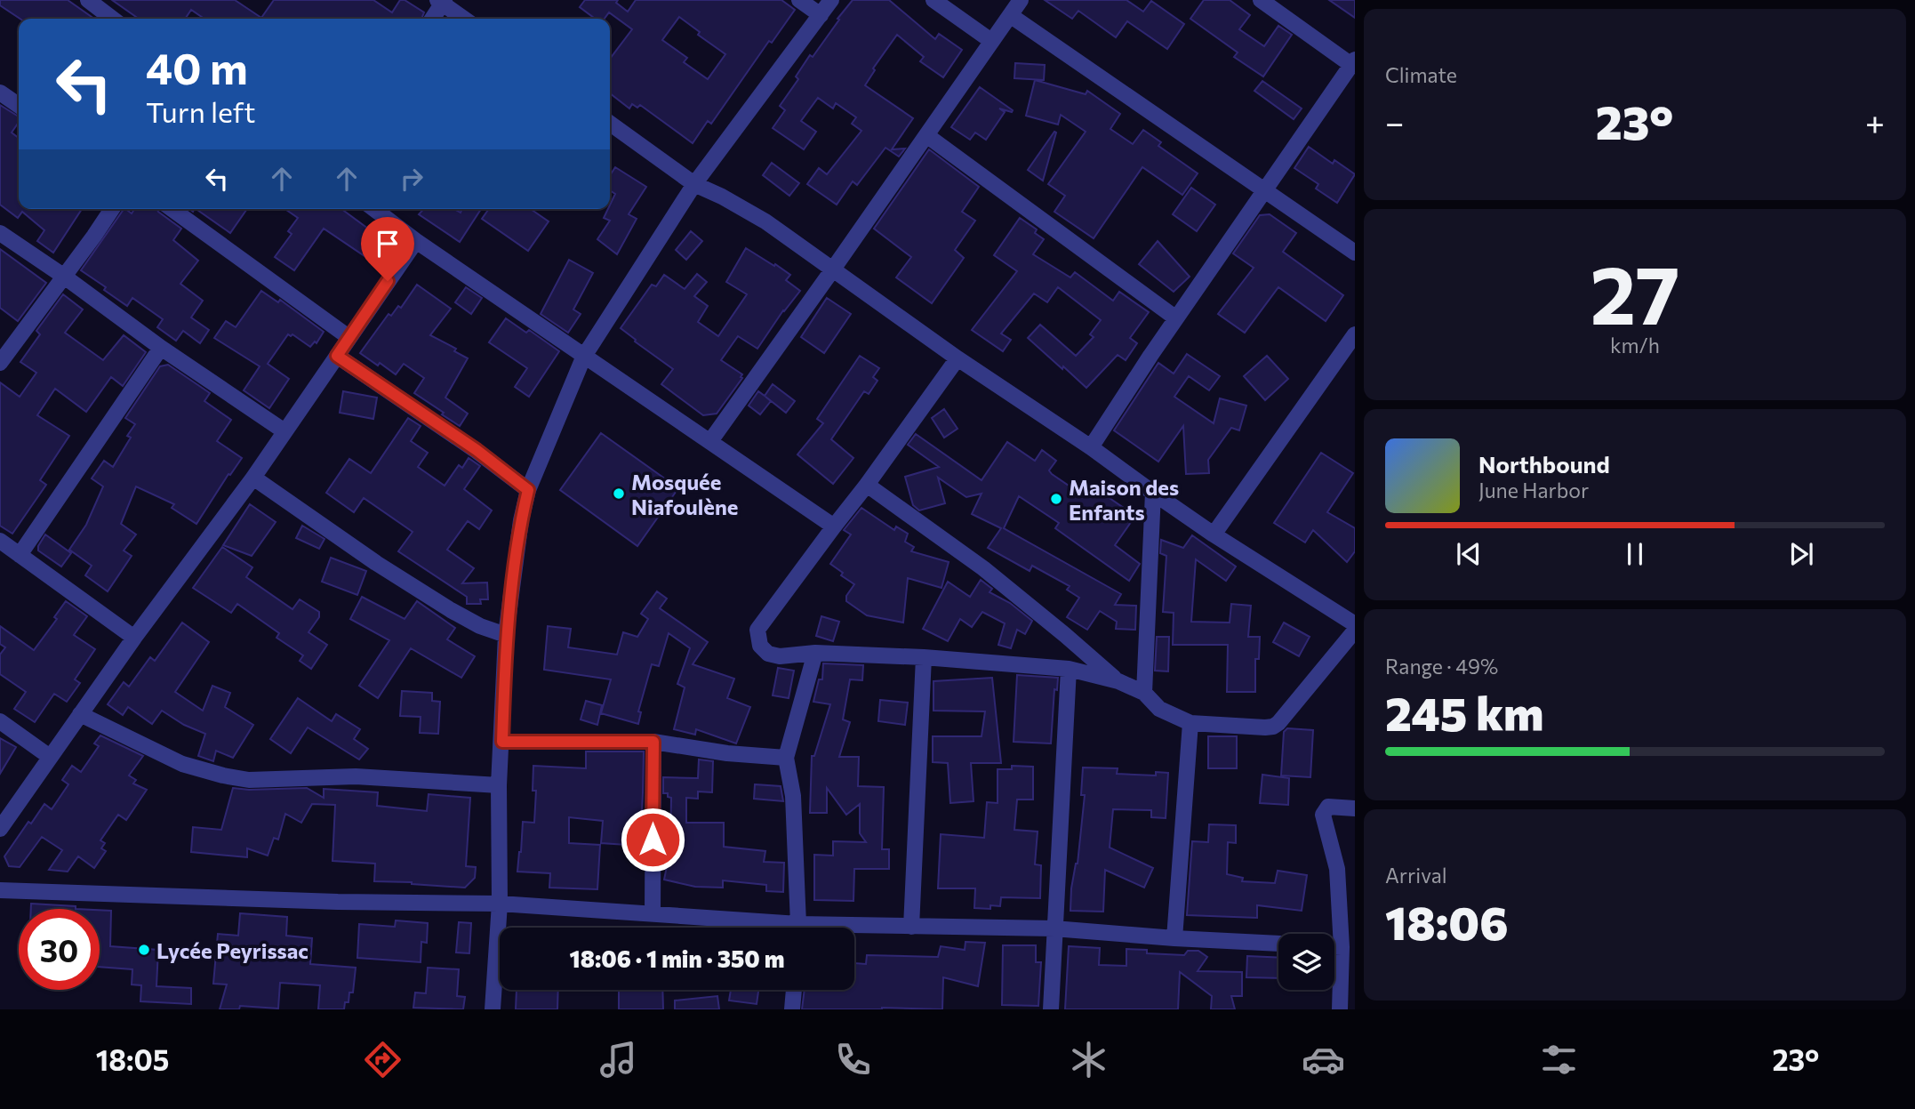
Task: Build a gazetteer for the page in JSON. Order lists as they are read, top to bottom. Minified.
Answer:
{"places":["Mosquée Niafoulène","Maison des Enfants","Lycée Peyrissac"],"page":{"tile":["Climate",["27","km/h"],["Range · 49%","245 km"],["Arrival","18:06"]],"turn":["40 m","Turn left"],"heat":["−","23°","+"],"song":["Northbound","June Harbor"],"limit":"30","trip":"18:06 · 1 min · 350 m","tabs":["18:05","23°"]}}
